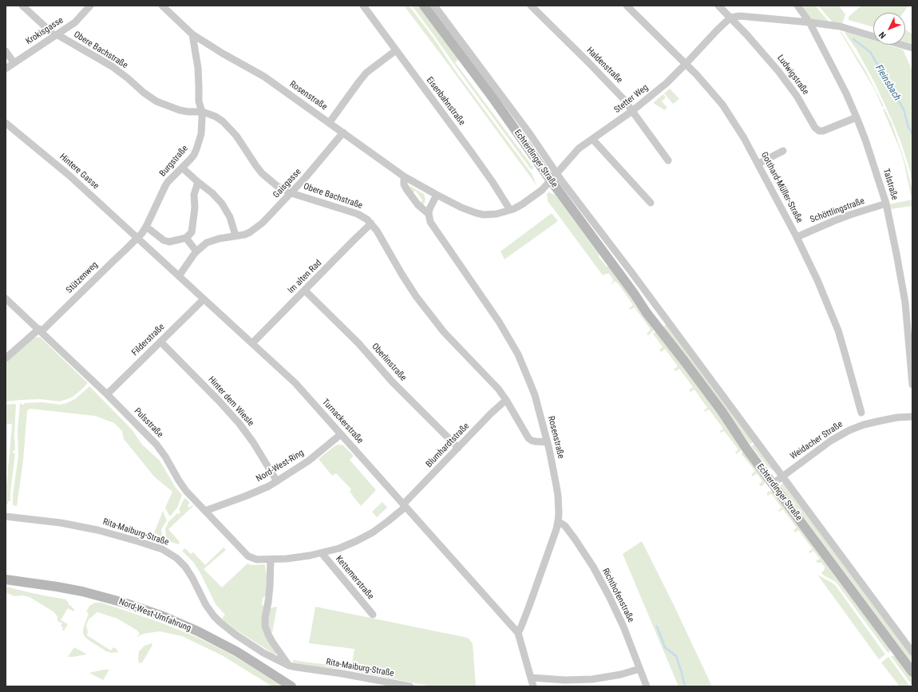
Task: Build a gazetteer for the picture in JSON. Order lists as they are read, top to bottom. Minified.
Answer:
{"streets":{"main road":["Echterdinger Straße","Nord-West-Umfahrung"],"street":["Krokisgasse","Obere Bachstraße","Haldenstraße","Ludwigstraße","Rosenstraße","Stetter Weg","Eisenbahnstraße","Burgstraße","Hintere Gasse","Gaisgasse","Talstraße","Gotthard-Müller-Straße","Schöttlingstraße","Im alten Rad","Stützenweg","Filderstraße","Oberlinstraße","Hinter dem Wiesle","Turnackerstraße","Pulsstraße","Weidacher Straße","Blumhardtstraße","Nord-West-Ring","Rita-Maiburg-Straße","Kettemerstraße","Richthofenstraße"]},"crossings":[["Krokisgasse","Obere Bachstraße"],["Obere Bachstraße","Rosenstraße"],["Obere Bachstraße","Burgstraße"],["Obere Bachstraße","Gaisgasse"],["Obere Bachstraße","Im alten Rad"],["Obere Bachstraße","Blumhardtstraße"],["Haldenstraße","Stetter Weg"],["Ludwigstraße","Stetter Weg"],["Ludwigstraße","Talstraße"],["Rosenstraße","Stetter Weg"],["Rosenstraße","Burgstraße"],["Rosenstraße","Gaisgasse"],["Rosenstraße","Turnackerstraße"],["Rosenstraße","Richthofenstraße"],["Stetter Weg","Eisenbahnstraße"],["Stetter Weg","Echterdinger Straße"],["Stetter Weg","Gotthard-Müller-Straße"],["Echterdinger Straße","Weidacher Straße"],["Burgstraße","Hintere Gasse"],["Burgstraße","Stützenweg"],["Burgstraße","Turnackerstraße"],["Hintere Gasse","Stützenweg"],["Hintere Gasse","Turnackerstraße"],["Talstraße","Schöttlingstraße"],["Gotthard-Müller-Straße","Schöttlingstraße"],["Im alten Rad","Oberlinstraße"],["Im alten Rad","Turnackerstraße"],["Stützenweg","Turnackerstraße"],["Stützenweg","Pulsstraße"],["Filderstraße","Hinter dem Wiesle"],["Filderstraße","Turnackerstraße"],["Filderstraße","Pulsstraße"],["Oberlinstraße","Blumhardtstraße"],["Hinter dem Wiesle","Nord-West-Ring"],["Turnackerstraße","Blumhardtstraße"],["Turnackerstraße","Nord-West-Ring"],["Turnackerstraße","Kettemerstraße"],["Pulsstraße","Nord-West-Ring"],["Pulsstraße","Kettemerstraße"],["Blumhardtstraße","Kettemerstraße"]],"water":["Fleinsbach"],"north":"bottom left"}
